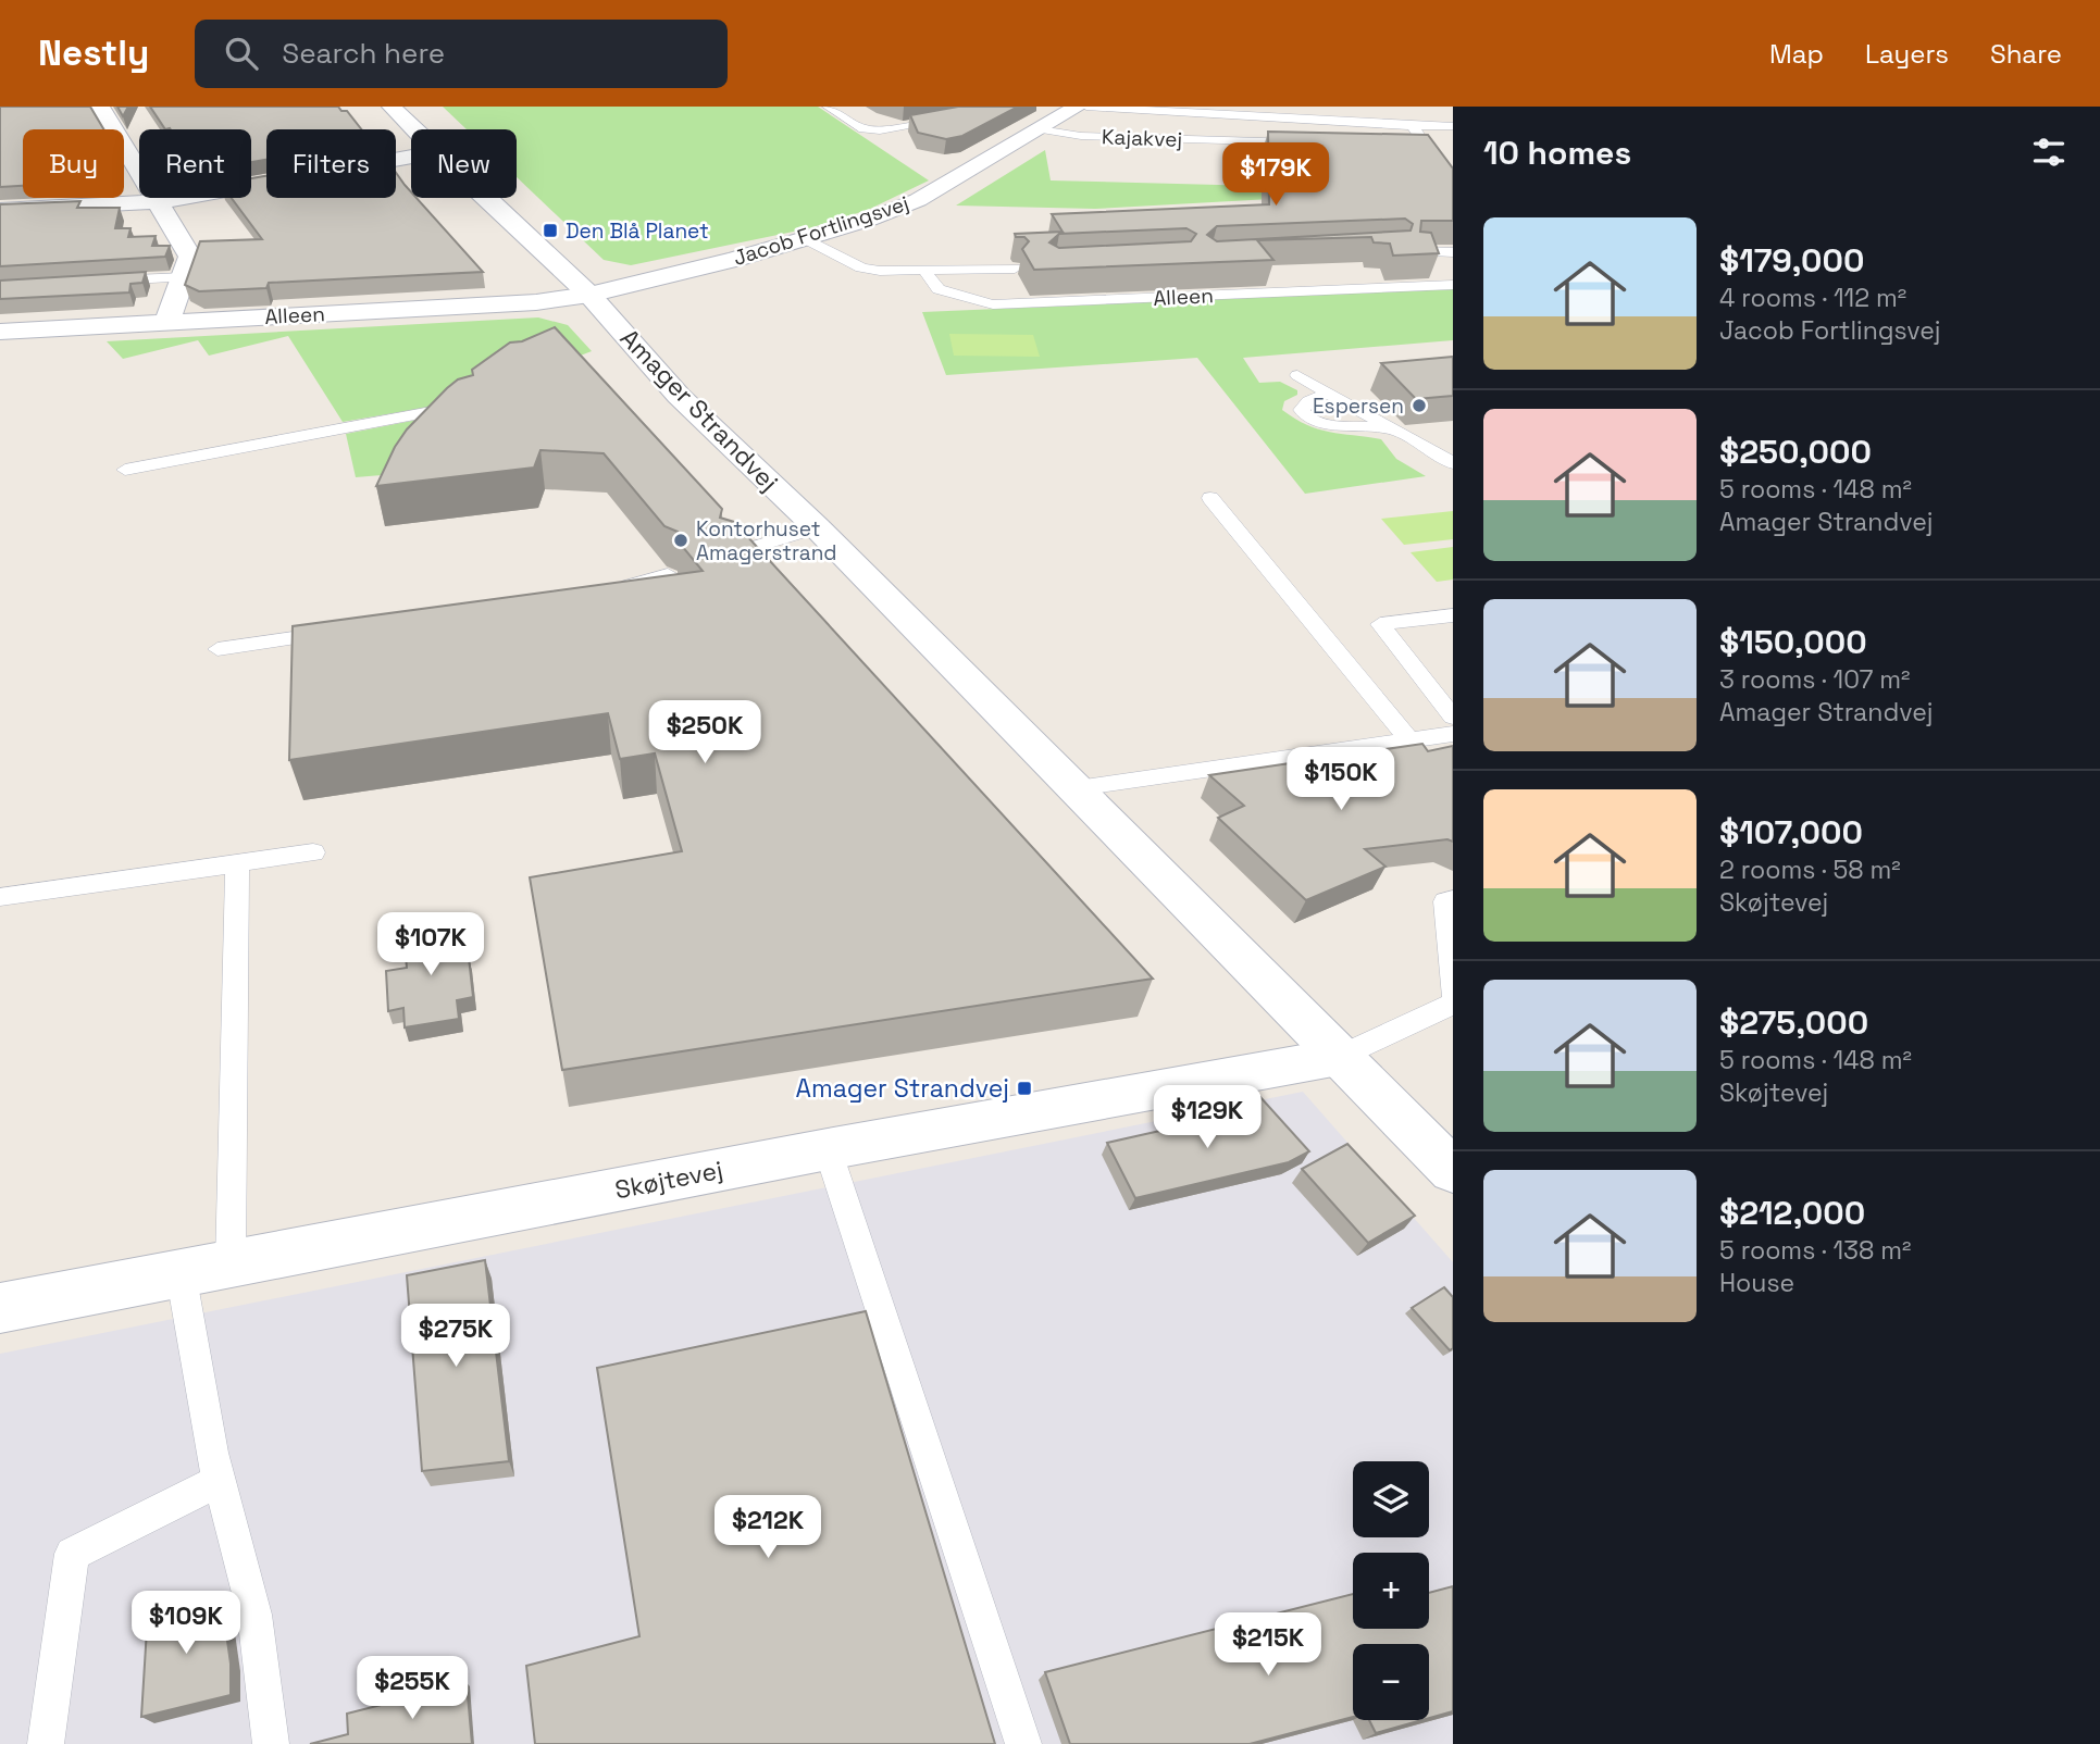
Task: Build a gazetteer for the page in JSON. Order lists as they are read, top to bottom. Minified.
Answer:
{"streets":{"street":["Jacob Fortlingsvej","Alleen","Amager Strandvej","Skøjtevej"],"lane":["Kajakvej"]},"crossings":[["Kajakvej","Jacob Fortlingsvej"],["Jacob Fortlingsvej","Alleen"],["Jacob Fortlingsvej","Amager Strandvej"],["Alleen","Amager Strandvej"],["Amager Strandvej","Skøjtevej"]],"places":{"transit":["Den Blå Planet","Amager Strandvej"],"other":["Espersen","Kontorhuset Amagerstrand"]},"page":{"header":"Nestly","search":"Search here","nav":["Map","Layers","Share"],"heading":"10 homes","chip":["Buy","Rent","Filters","New"],"price":["$179K","$250K","$150K","$107K","$129K","$275K","$212K","$109K","$215K","$255K"],"list":[{"name":"$179,000","note":"4 rooms · 112 m² · Jacob Fortlingsvej"},{"name":"$250,000","note":"5 rooms · 148 m² · Amager Strandvej"},{"name":"$150,000","note":"3 rooms · 107 m² · Amager Strandvej"},{"name":"$107,000","note":"2 rooms · 58 m² · Skøjtevej"},{"name":"$275,000","note":"5 rooms · 148 m² · Skøjtevej"},{"name":"$212,000","note":"5 rooms · 138 m² · House"}],"map_buttons":["+","−"]}}
